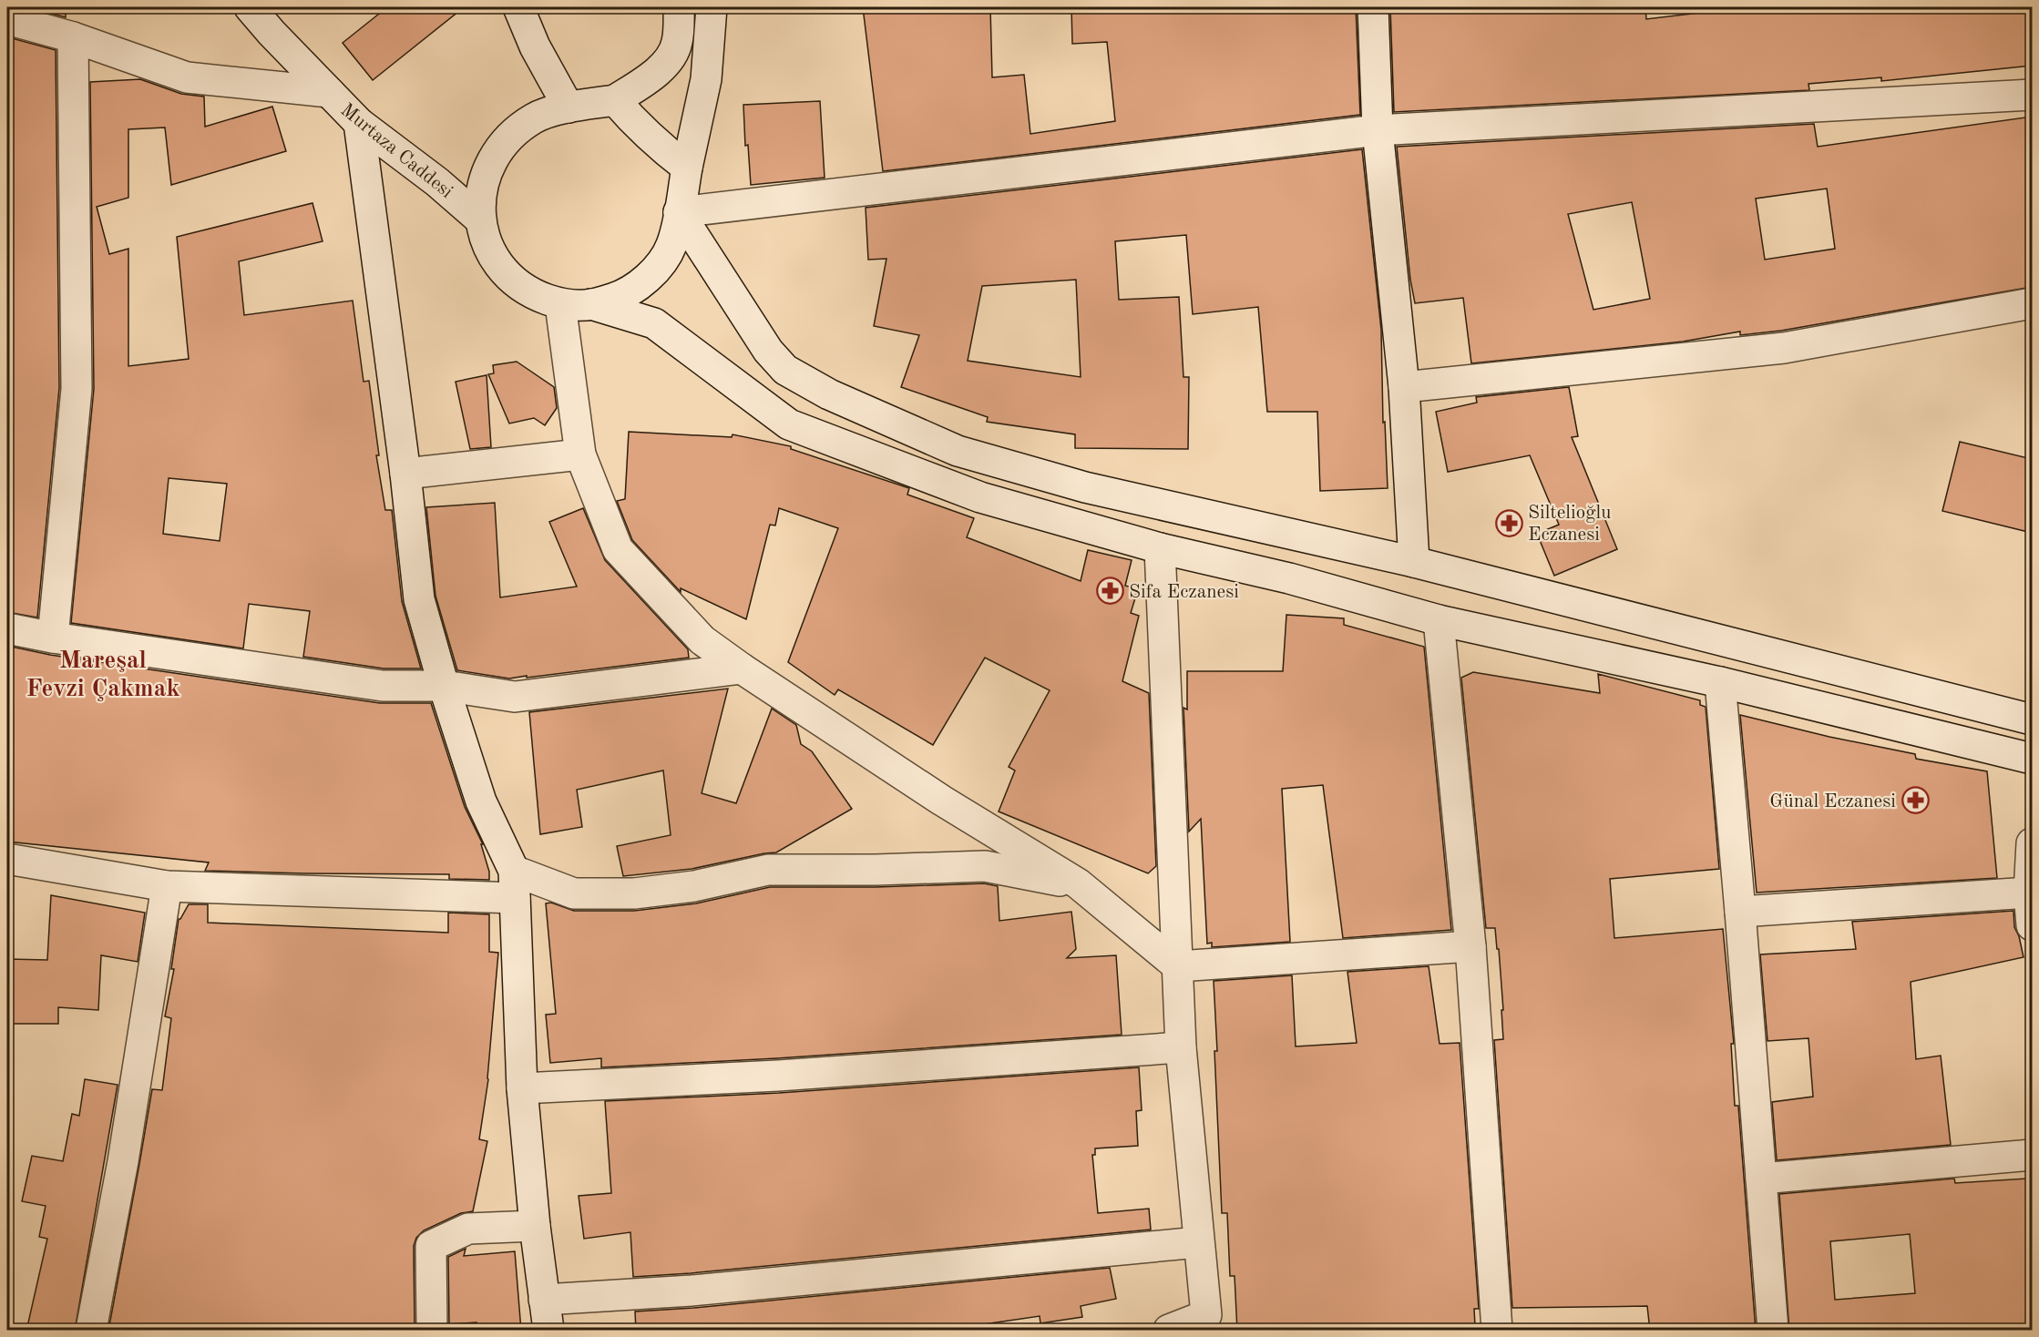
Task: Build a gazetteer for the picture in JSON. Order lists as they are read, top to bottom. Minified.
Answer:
{"streets":{"street":["Murtaza Caddesi"]},"districts":["Mareşal Fevzi Çakmak"],"places":{"pharmacy":["Siltelioğlu Eczanesi","Sifa Eczanesi","Günal Eczanesi"]}}
